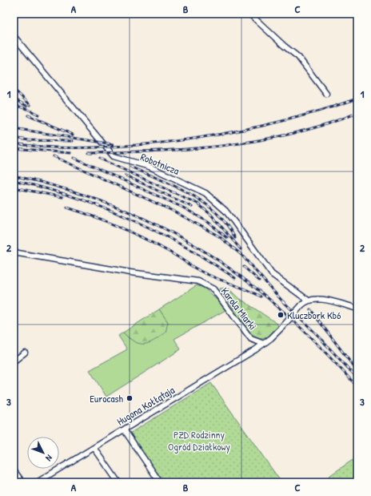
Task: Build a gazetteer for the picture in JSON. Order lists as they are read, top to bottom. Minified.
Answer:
{"streets":{"street":["Robotnicza","Karola Miarki","Hugona Kołłątaja"]},"crossings":[["Karola Miarki","Hugona Kołłątaja"]],"parks":["PZD Rodzinny Ogród Działkowy"],"places":["Kluczbork Kb6","Eurocash"],"north":"bottom right","grid":{"columns":["A","B","C"],"rows":["1","2","3"]}}
